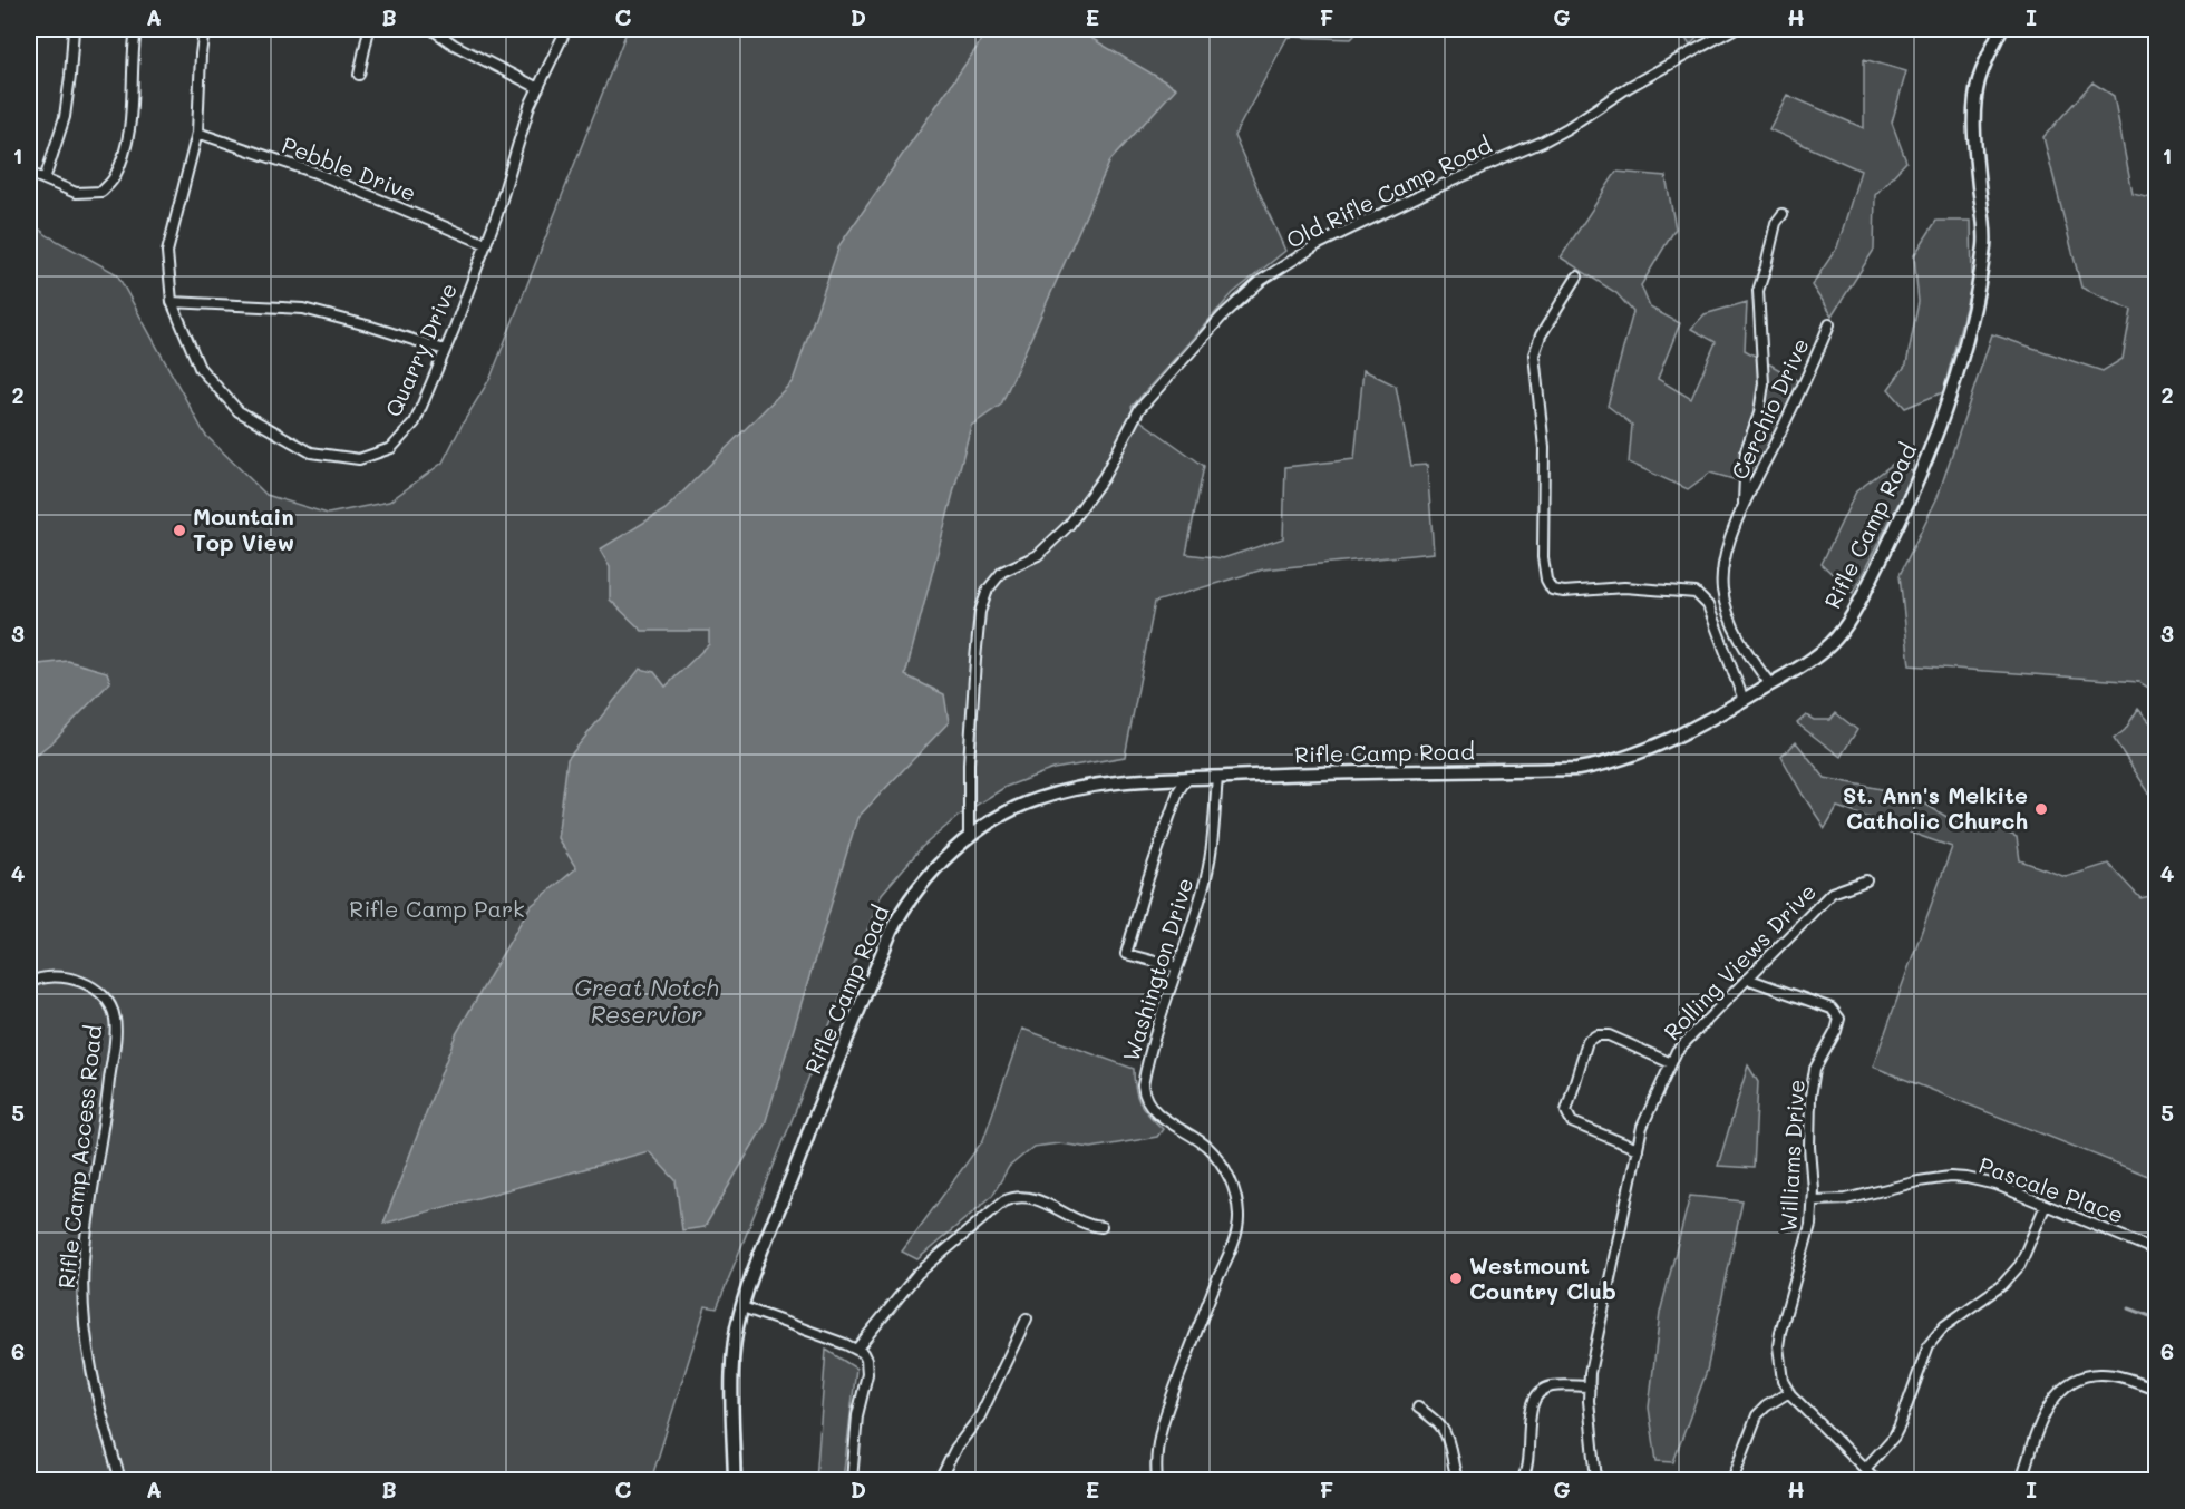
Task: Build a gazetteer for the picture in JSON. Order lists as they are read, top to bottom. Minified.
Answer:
{"streets":{"street":["Pebble Drive","Old Rifle Camp Road","Quarry Drive","Cerchio Drive","Rifle Camp Road","Rolling Views Drive","Washington Drive","Williams Drive","Rifle Camp Access Road","Pascale Place"]},"crossings":[["Pebble Drive","Quarry Drive"],["Old Rifle Camp Road","Rifle Camp Road"],["Cerchio Drive","Rifle Camp Road"],["Rifle Camp Road","Washington Drive"],["Rolling Views Drive","Williams Drive"],["Williams Drive","Pascale Place"]],"water":["Great Notch Reservior"],"parks":["Rifle Camp Park"],"places":["Mountain Top View","St. Ann's Melkite Catholic Church","Westmount Country Club"],"grid":{"columns":["A","B","C","D","E","F","G","H","I"],"rows":["1","2","3","4","5","6"]}}
